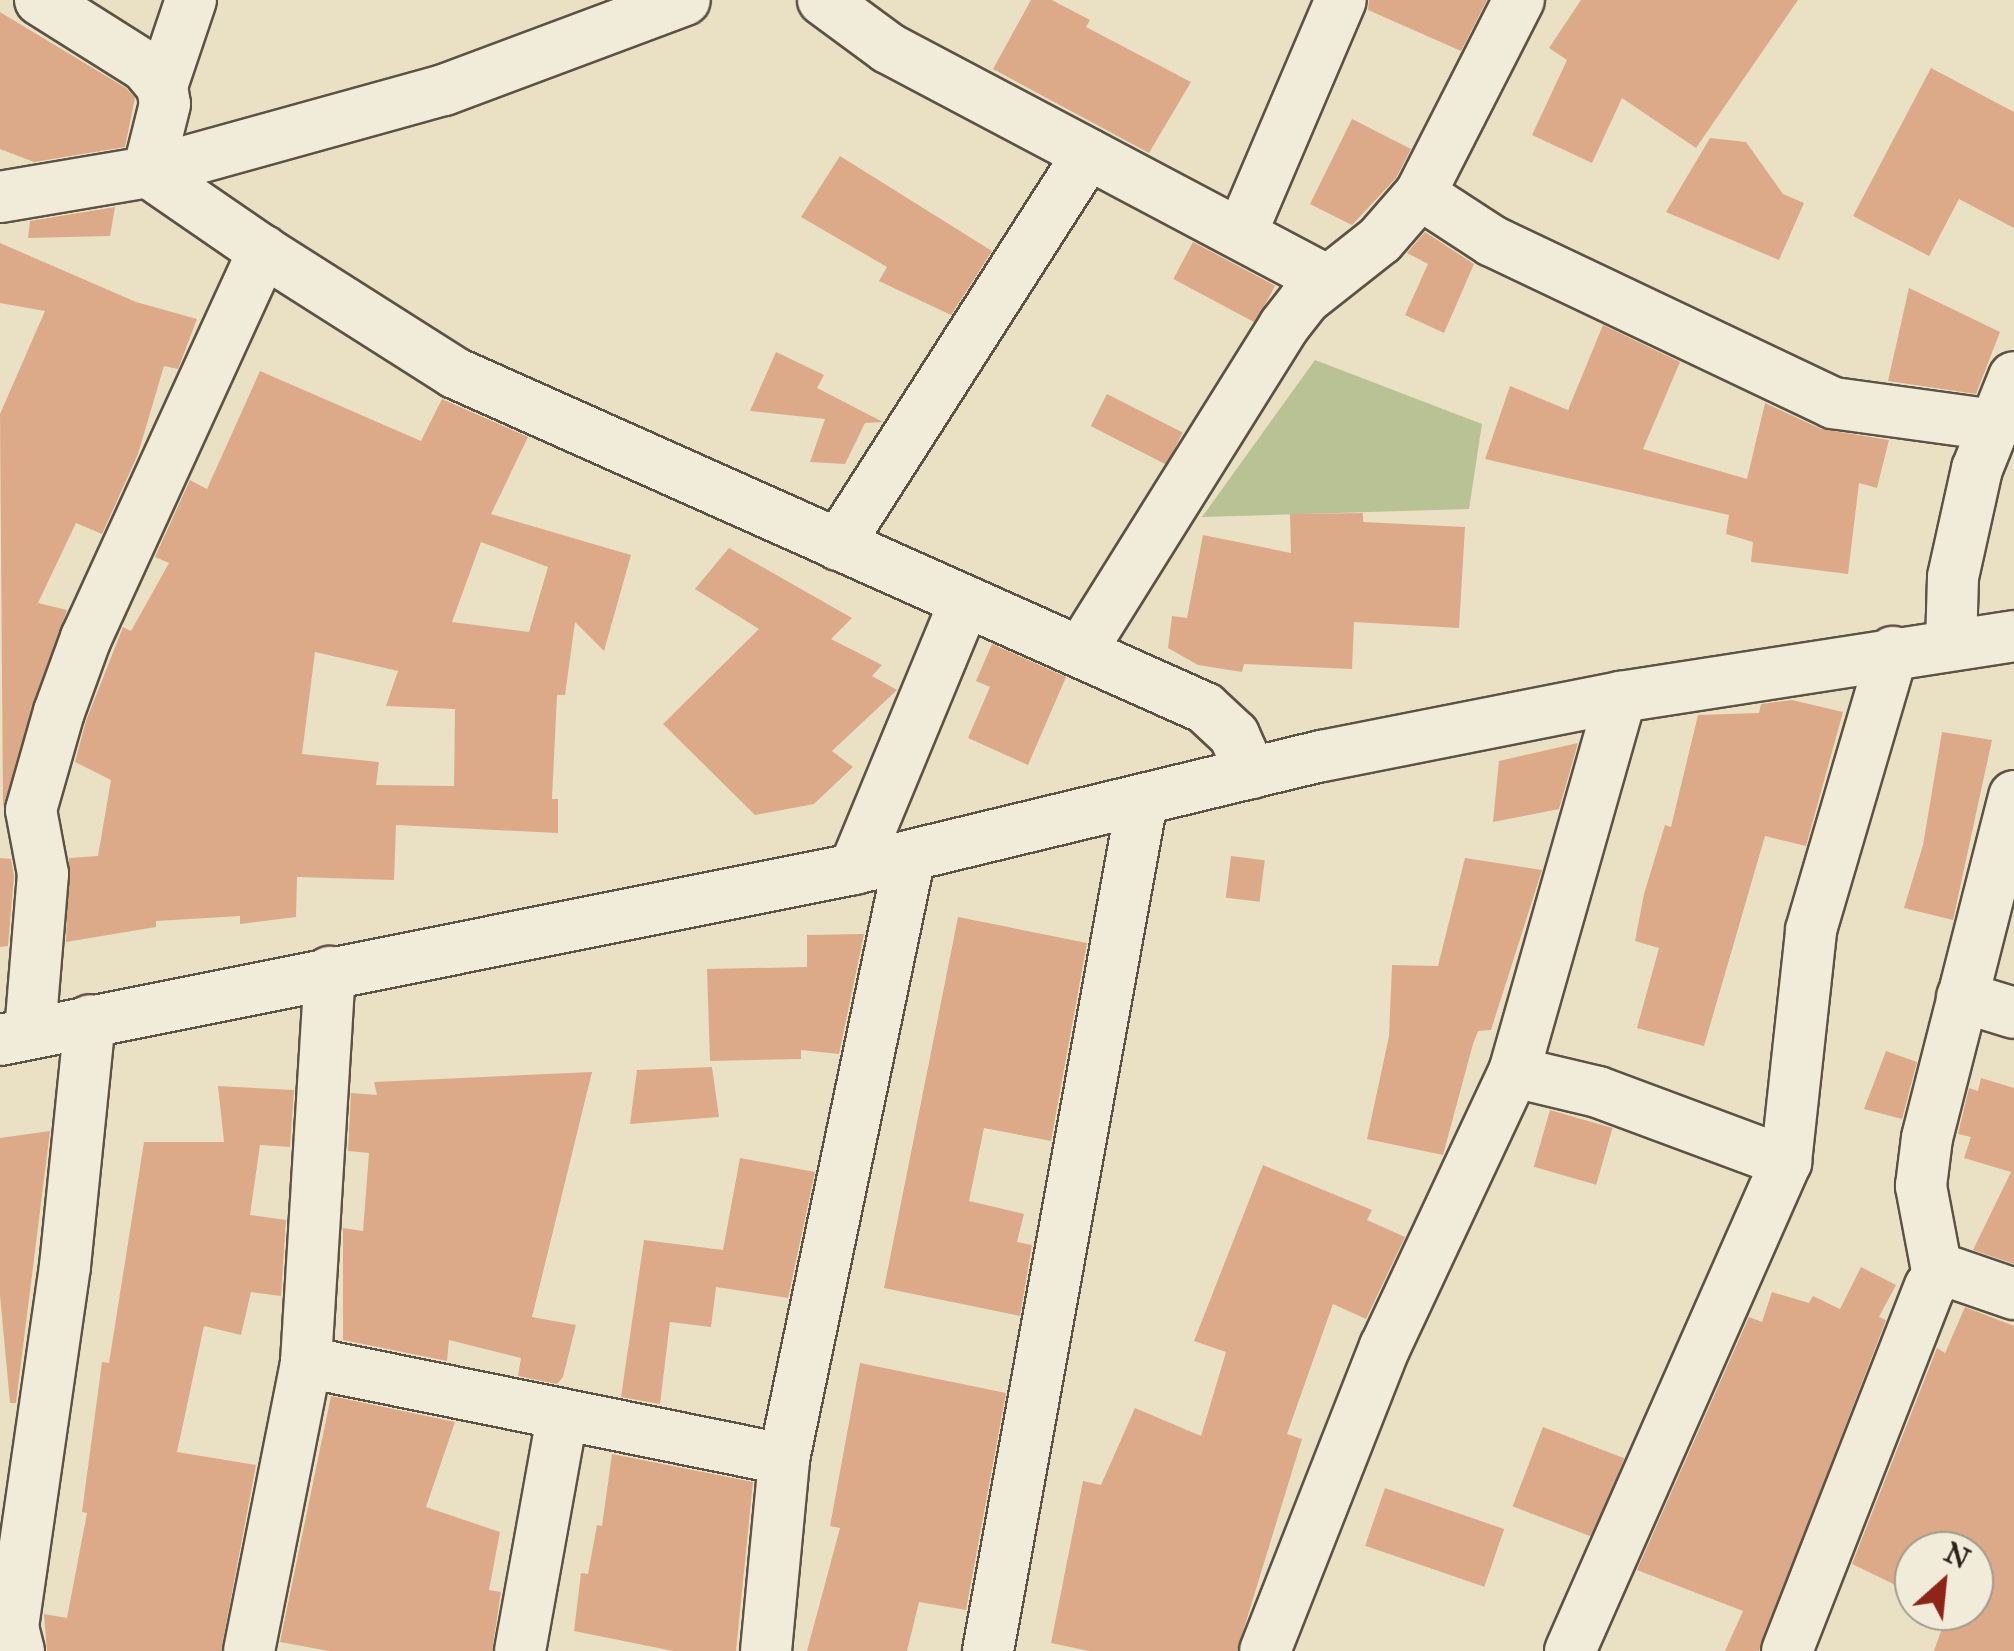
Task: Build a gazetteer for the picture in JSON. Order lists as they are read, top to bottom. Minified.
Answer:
{"north":"top right"}
